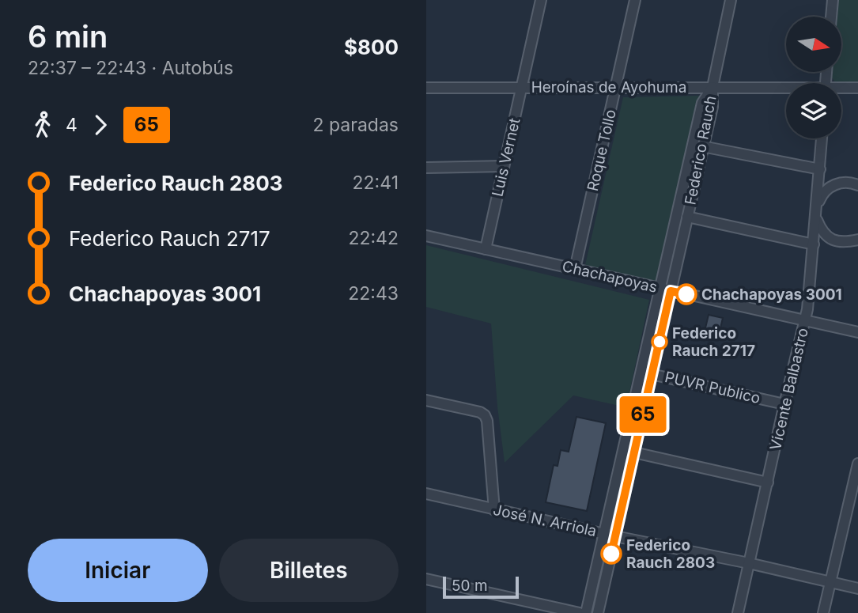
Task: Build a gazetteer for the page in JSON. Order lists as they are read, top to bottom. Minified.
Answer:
{"streets":{"street":["Heroínas de Ayohuma","Roque Tollo","Federico Rauch","Luis Vernet","Chachapoyas","PUVR Publico","Vicente Balbastro","José N. Arriola"]},"crossings":[["Heroínas de Ayohuma","Roque Tollo"],["Heroínas de Ayohuma","Federico Rauch"],["Heroínas de Ayohuma","Luis Vernet"],["Roque Tollo","Chachapoyas"],["Federico Rauch","Chachapoyas"],["Federico Rauch","PUVR Publico"],["Federico Rauch","José N. Arriola"],["Luis Vernet","Chachapoyas"],["Chachapoyas","Vicente Balbastro"],["PUVR Publico","Vicente Balbastro"],["Vicente Balbastro","José N. Arriola"]],"places":["Chachapoyas 3001","Federico Rauch 2717","Federico Rauch 2803"],"lines":["bus line 65"],"scale_bar":"50 m","north":"right","page":{"heading":["6 min","22:37 – 22:43 · Autobús","$800"],"on_map":"65","legs":["4","65","2 paradas"],"list":[{"name":"Federico Rauch 2803","value":"22:41"},{"name":"Federico Rauch 2717","value":"22:42"},{"name":"Chachapoyas 3001","value":"22:43"}],"buttons":["Iniciar","Billetes"],"scale":"50 m"}}
